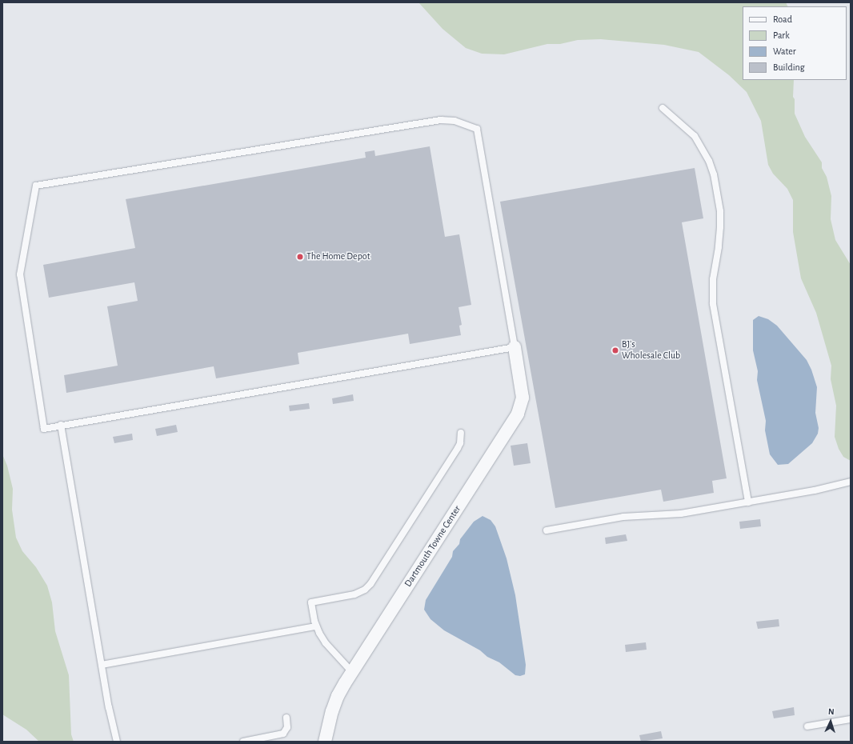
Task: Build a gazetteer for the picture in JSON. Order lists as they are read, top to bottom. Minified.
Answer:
{"streets":{"street":["Dartmouth Towne Center"]},"places":["The Home Depot","BJ's Wholesale Club"],"legend":["Road","Park","Water","Building"],"north":"top"}
